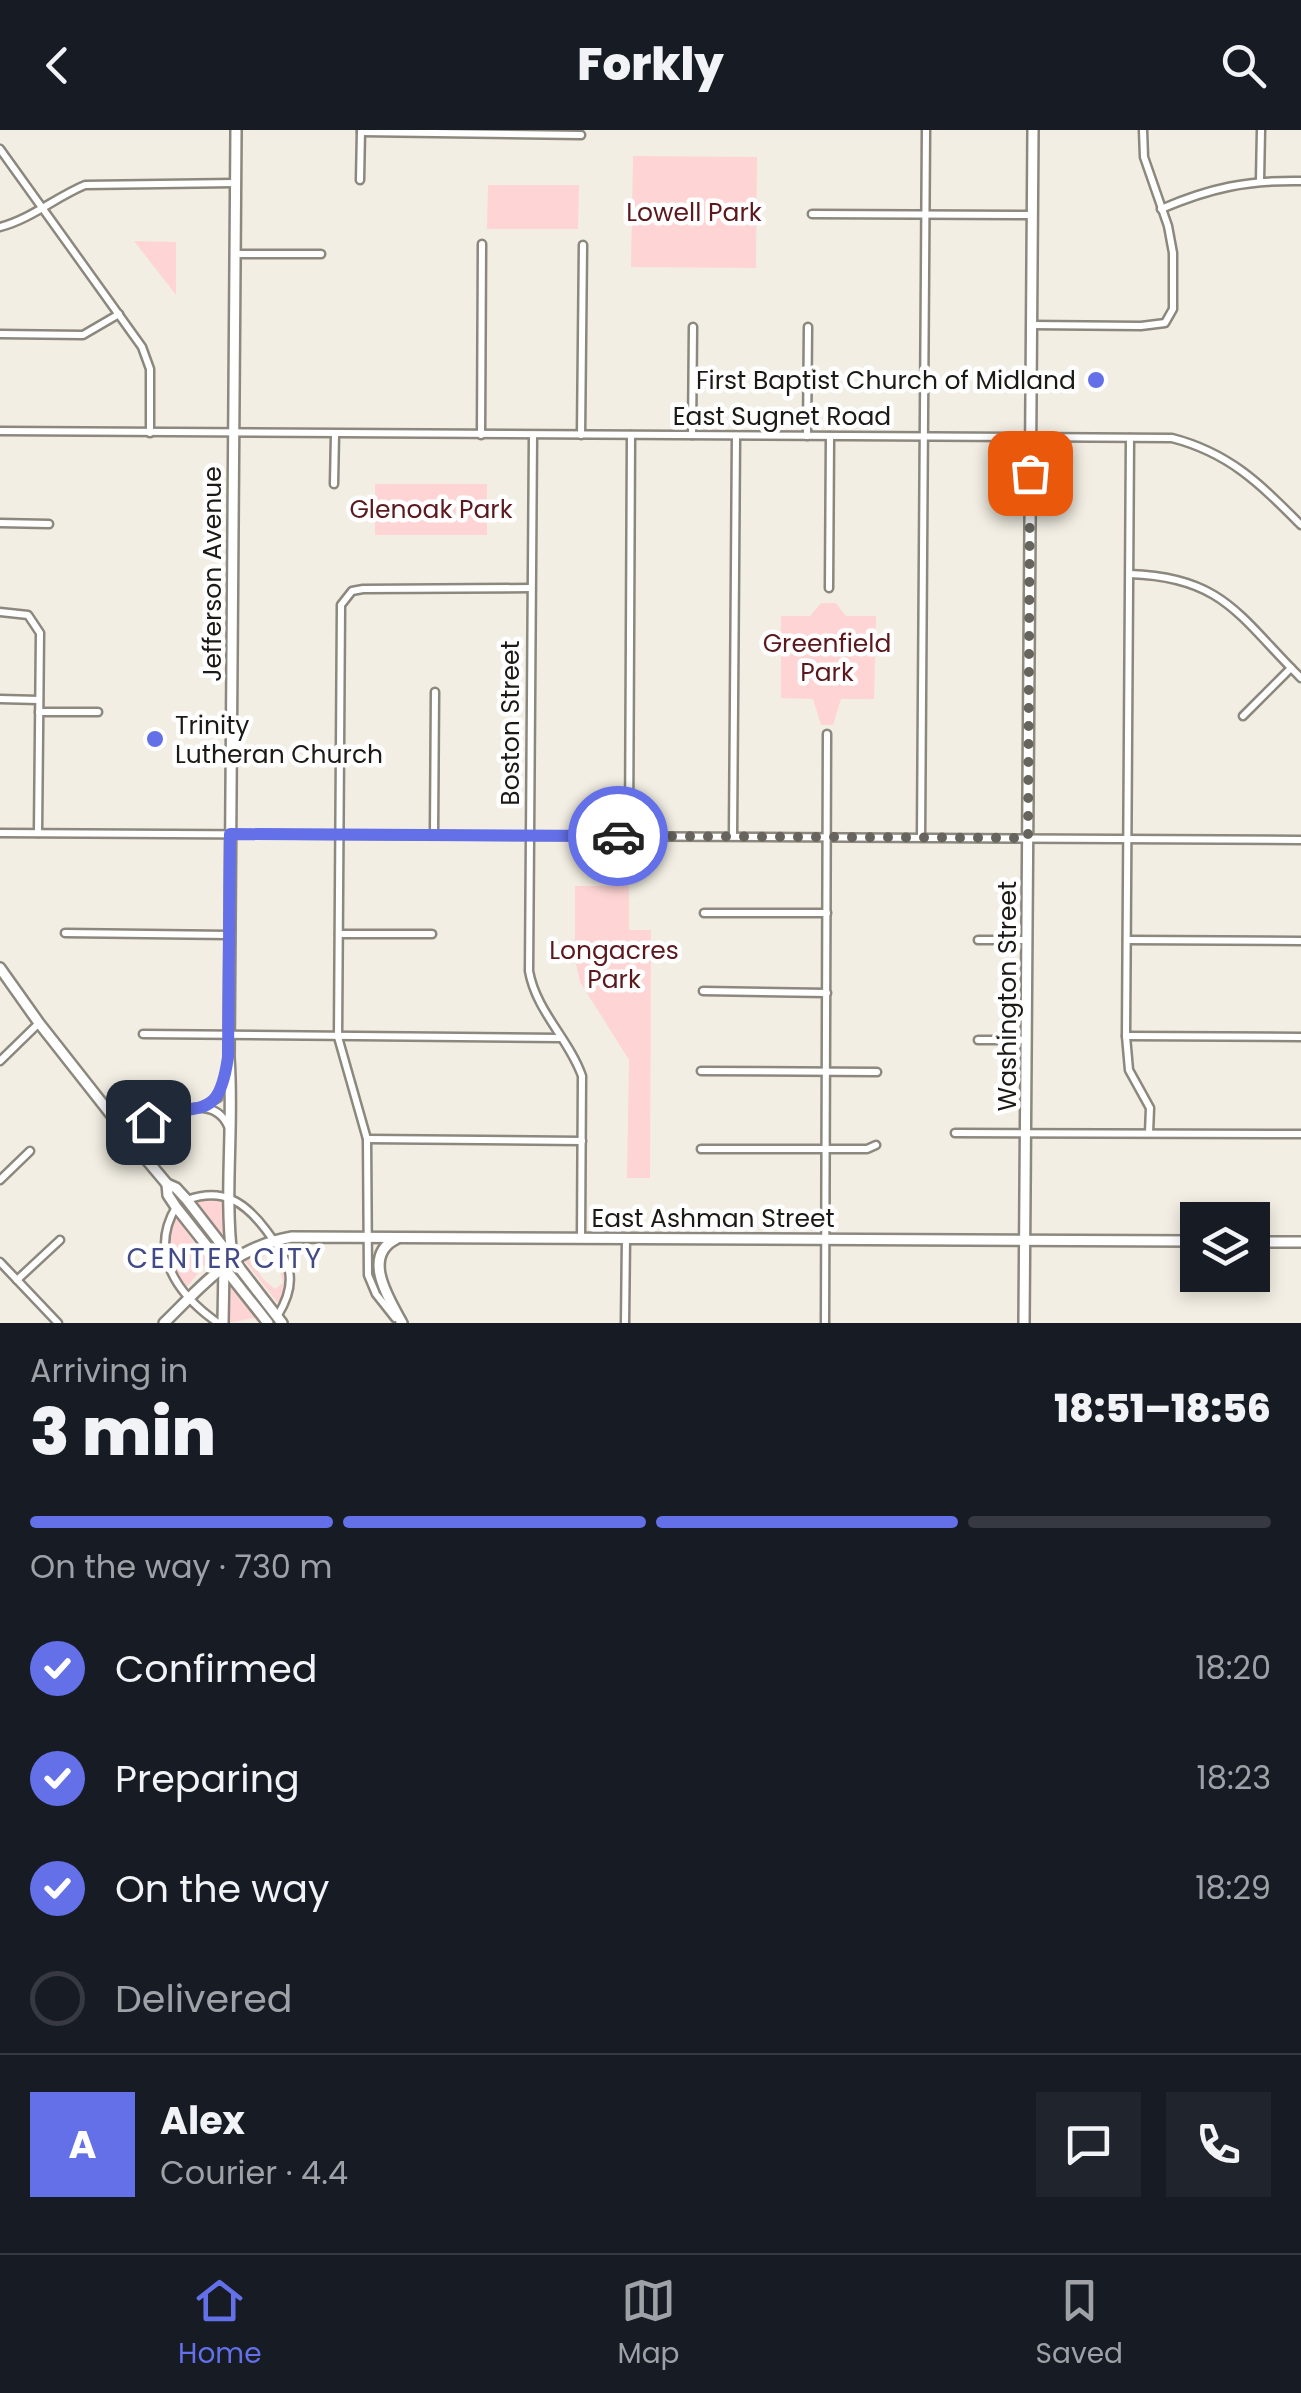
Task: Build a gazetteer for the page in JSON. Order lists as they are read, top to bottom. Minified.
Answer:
{"streets":{"street":["East Sugnet Road","Jefferson Avenue","Boston Street","Washington Street","East Ashman Street"]},"crossings":[["East Sugnet Road","Jefferson Avenue"],["East Sugnet Road","Boston Street"],["East Sugnet Road","Washington Street"],["Jefferson Avenue","East Ashman Street"],["Boston Street","East Ashman Street"],["Washington Street","East Ashman Street"]],"districts":["CENTER CITY"],"parks":["Lowell Park","Glenoak Park","Greenfield Park","Longacres Park"],"places":["First Baptist Church of Midland","Trinity Lutheran Church"],"page":{"header":"Forkly","heading":["3 min","Arriving in","18:51–18:56"],"panel":["Alex","Courier · 4.4"],"bar":"On the way · 730 m","list":[["Confirmed","18:20"],["Preparing","18:23"],["On the way","18:29"],"Delivered"],"round":"A","tabs":["Home","Map","Saved"]}}
